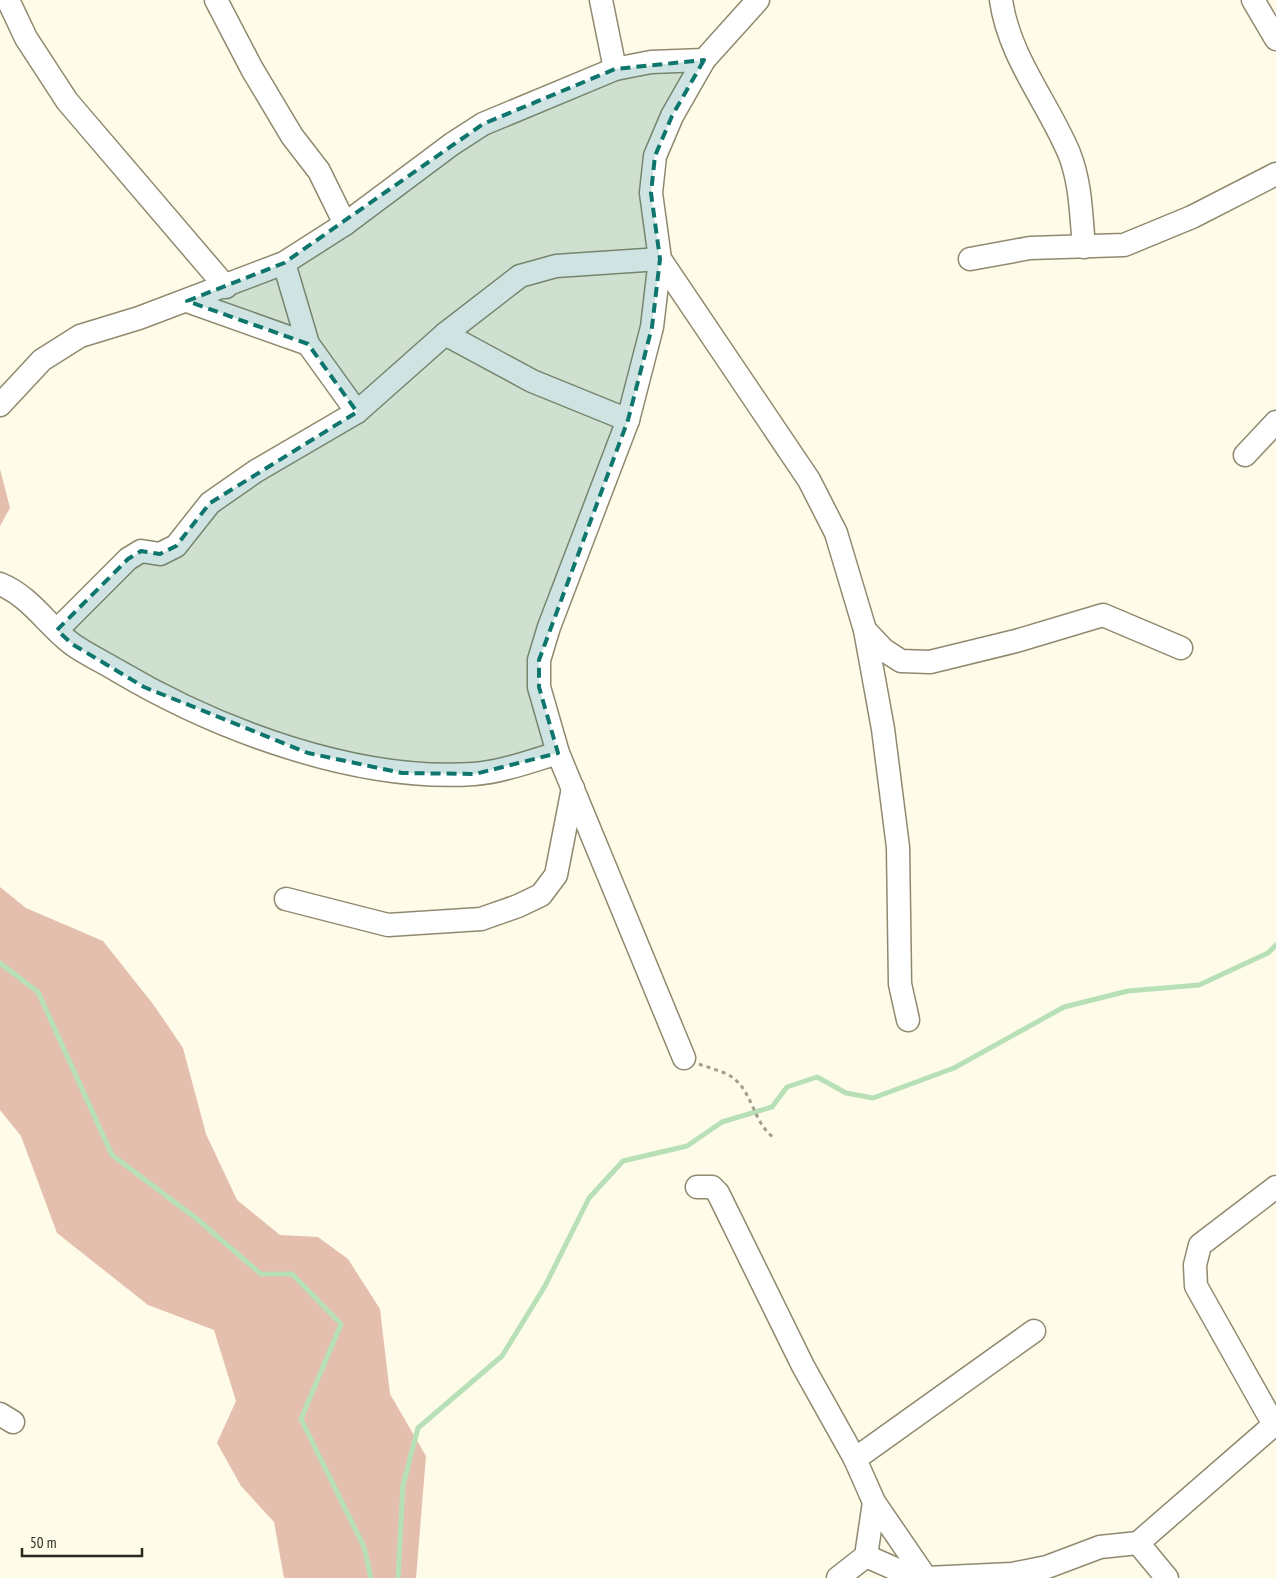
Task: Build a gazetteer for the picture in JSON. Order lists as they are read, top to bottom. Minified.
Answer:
{"scale_bar":"50 m"}
